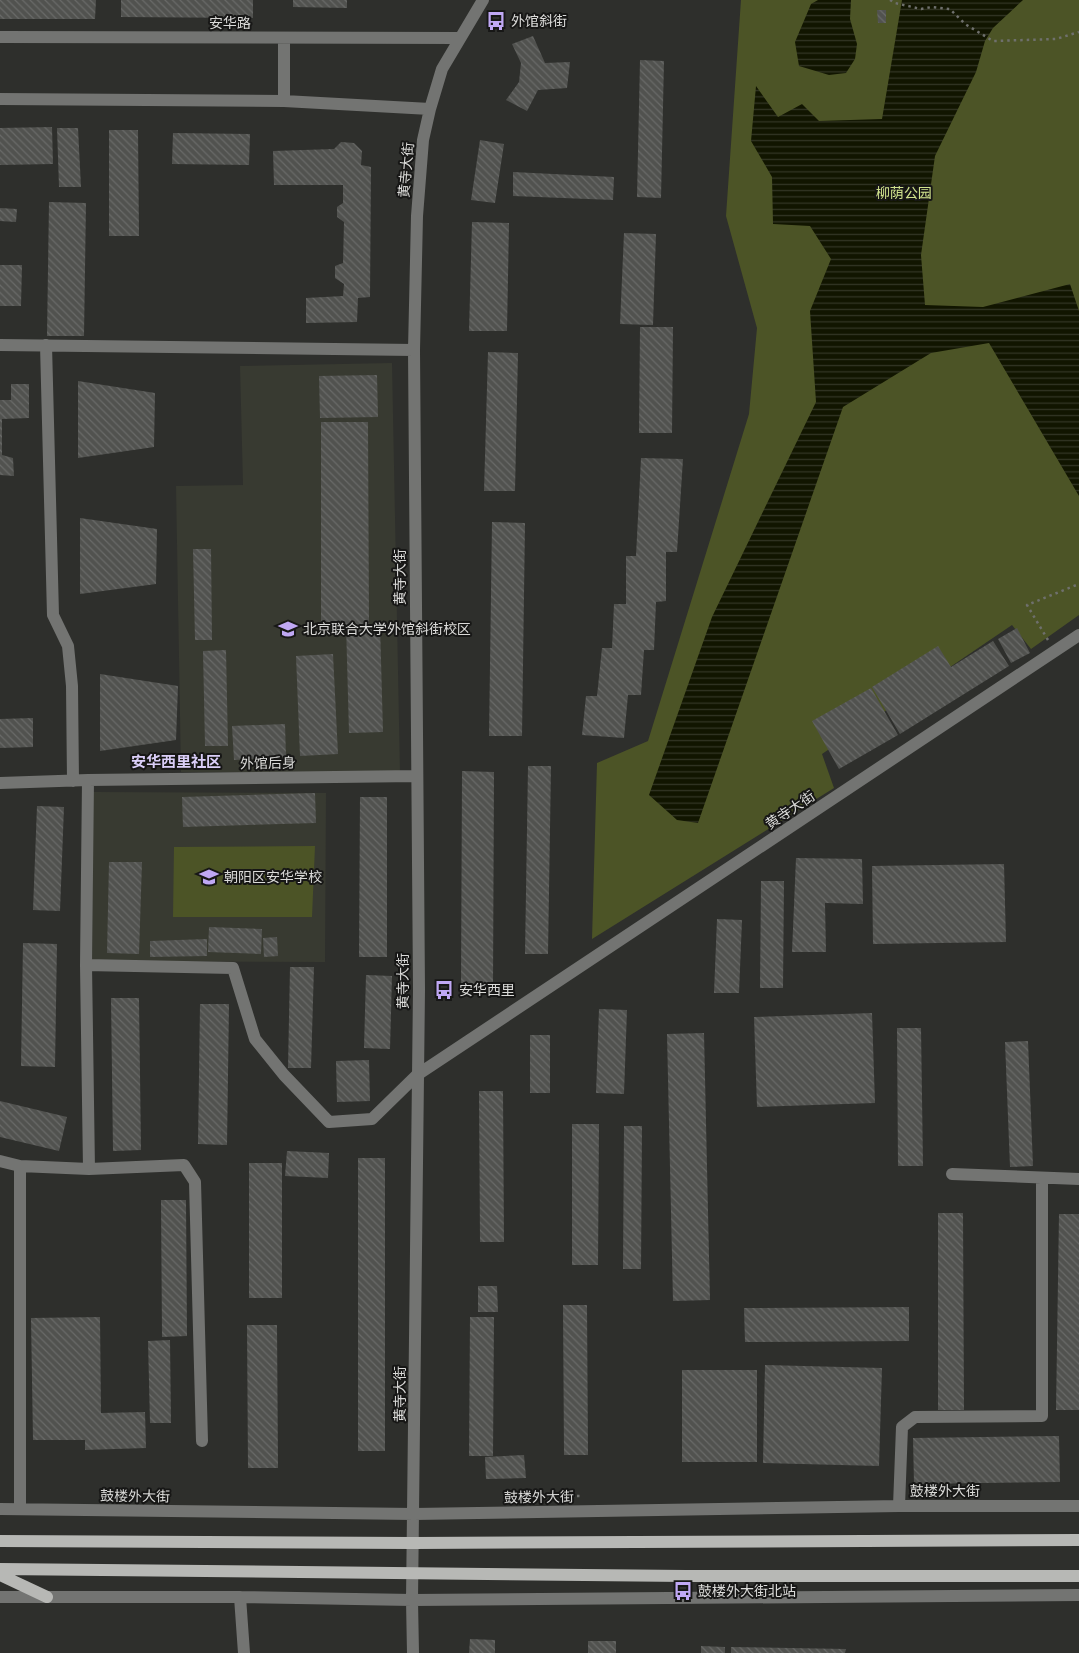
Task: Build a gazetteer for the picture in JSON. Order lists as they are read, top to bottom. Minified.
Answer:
{"streets":{"street":["安华路","黄寺大街","外馆后身","鼓楼外大街"]},"crossings":[["安华路","黄寺大街"],["黄寺大街","外馆后身"],["黄寺大街","鼓楼外大街"]],"districts":["安华西里社区"],"parks":["柳荫公园"],"places":{"bus stop":["外馆斜街","安华西里","鼓楼外大街北站"],"school or university":["北京联合大学外馆斜街校区","朝阳区安华学校"]}}
